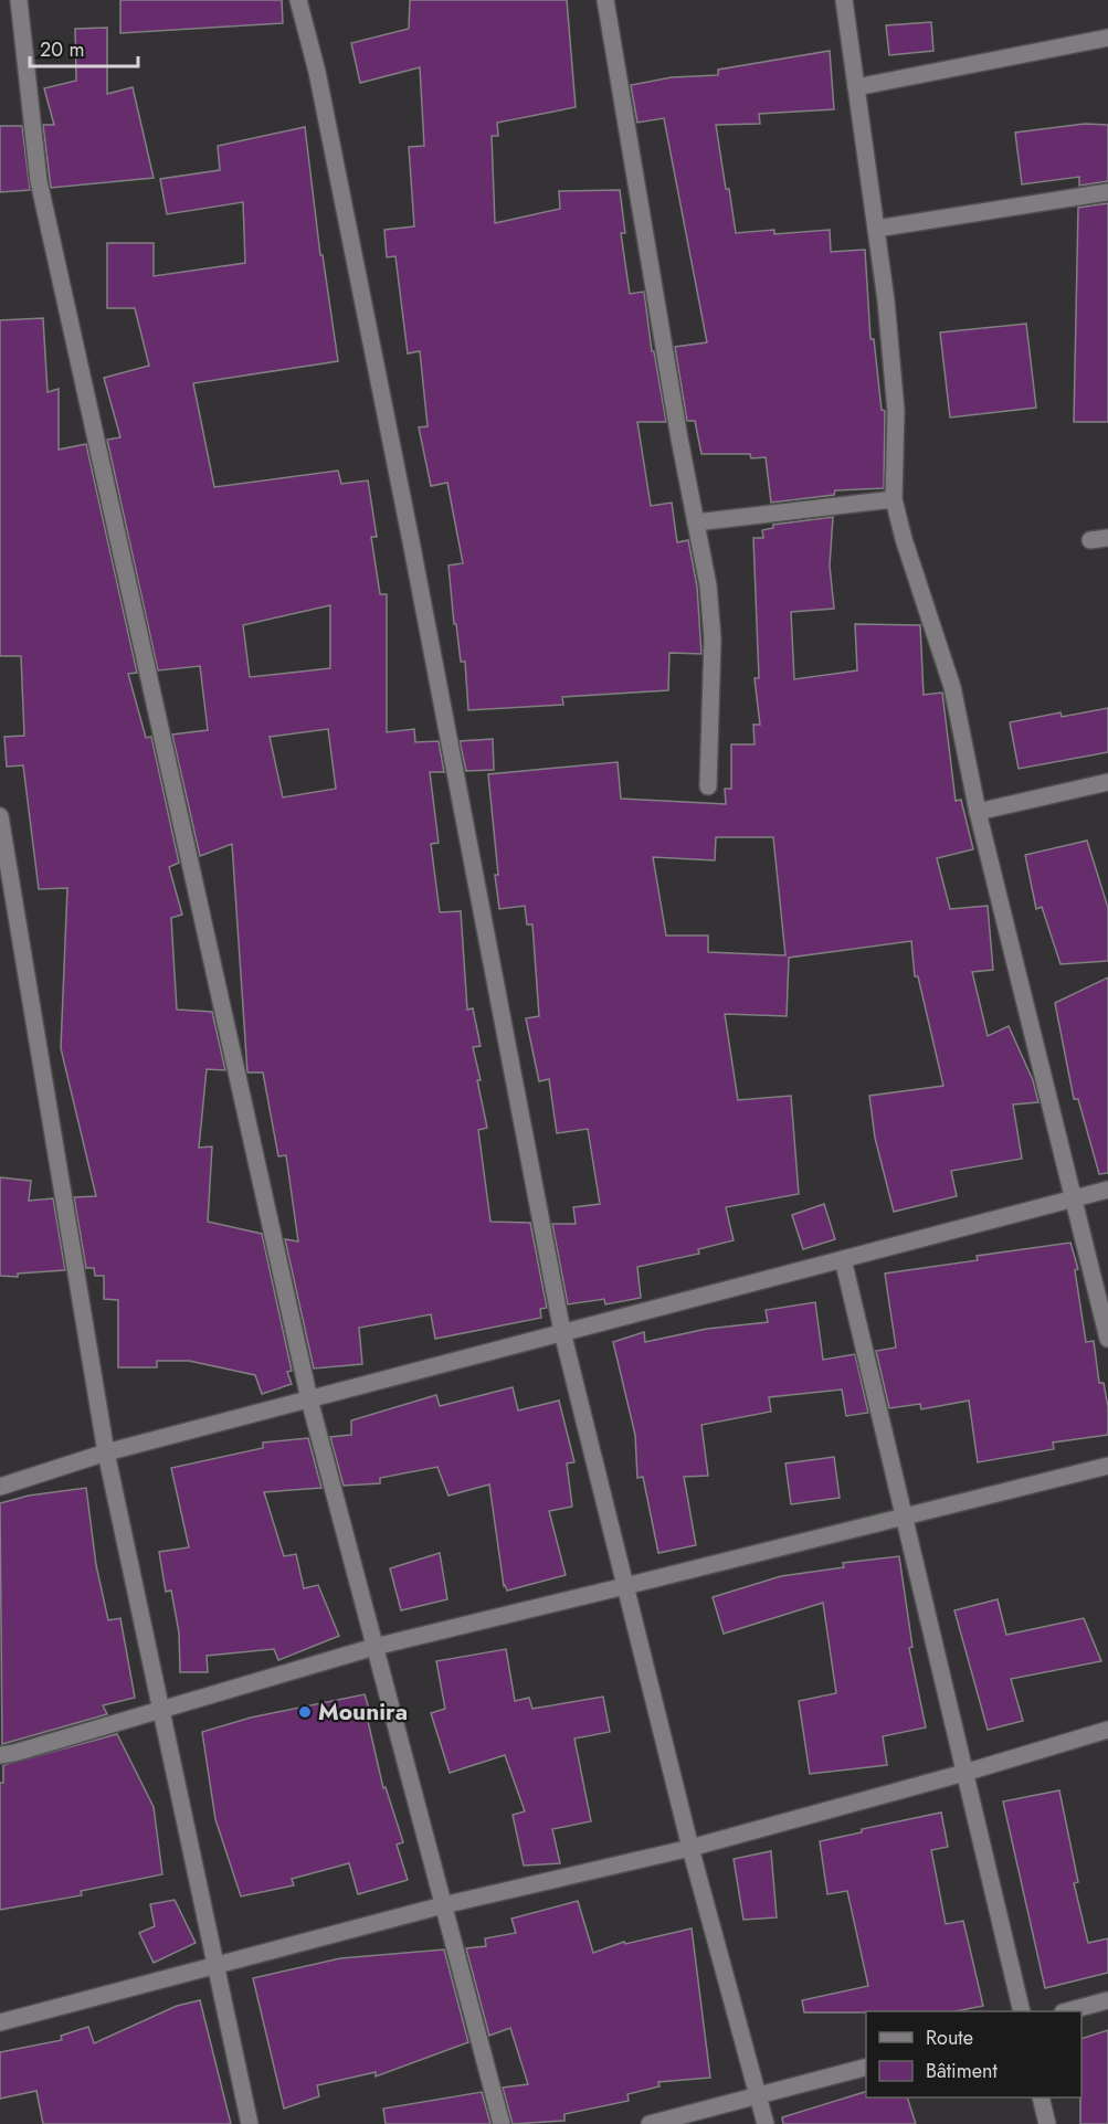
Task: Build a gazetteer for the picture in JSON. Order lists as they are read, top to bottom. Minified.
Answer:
{"places":["Mounira"],"legend":["Route","Bâtiment"],"scale_bar":"20 m"}
